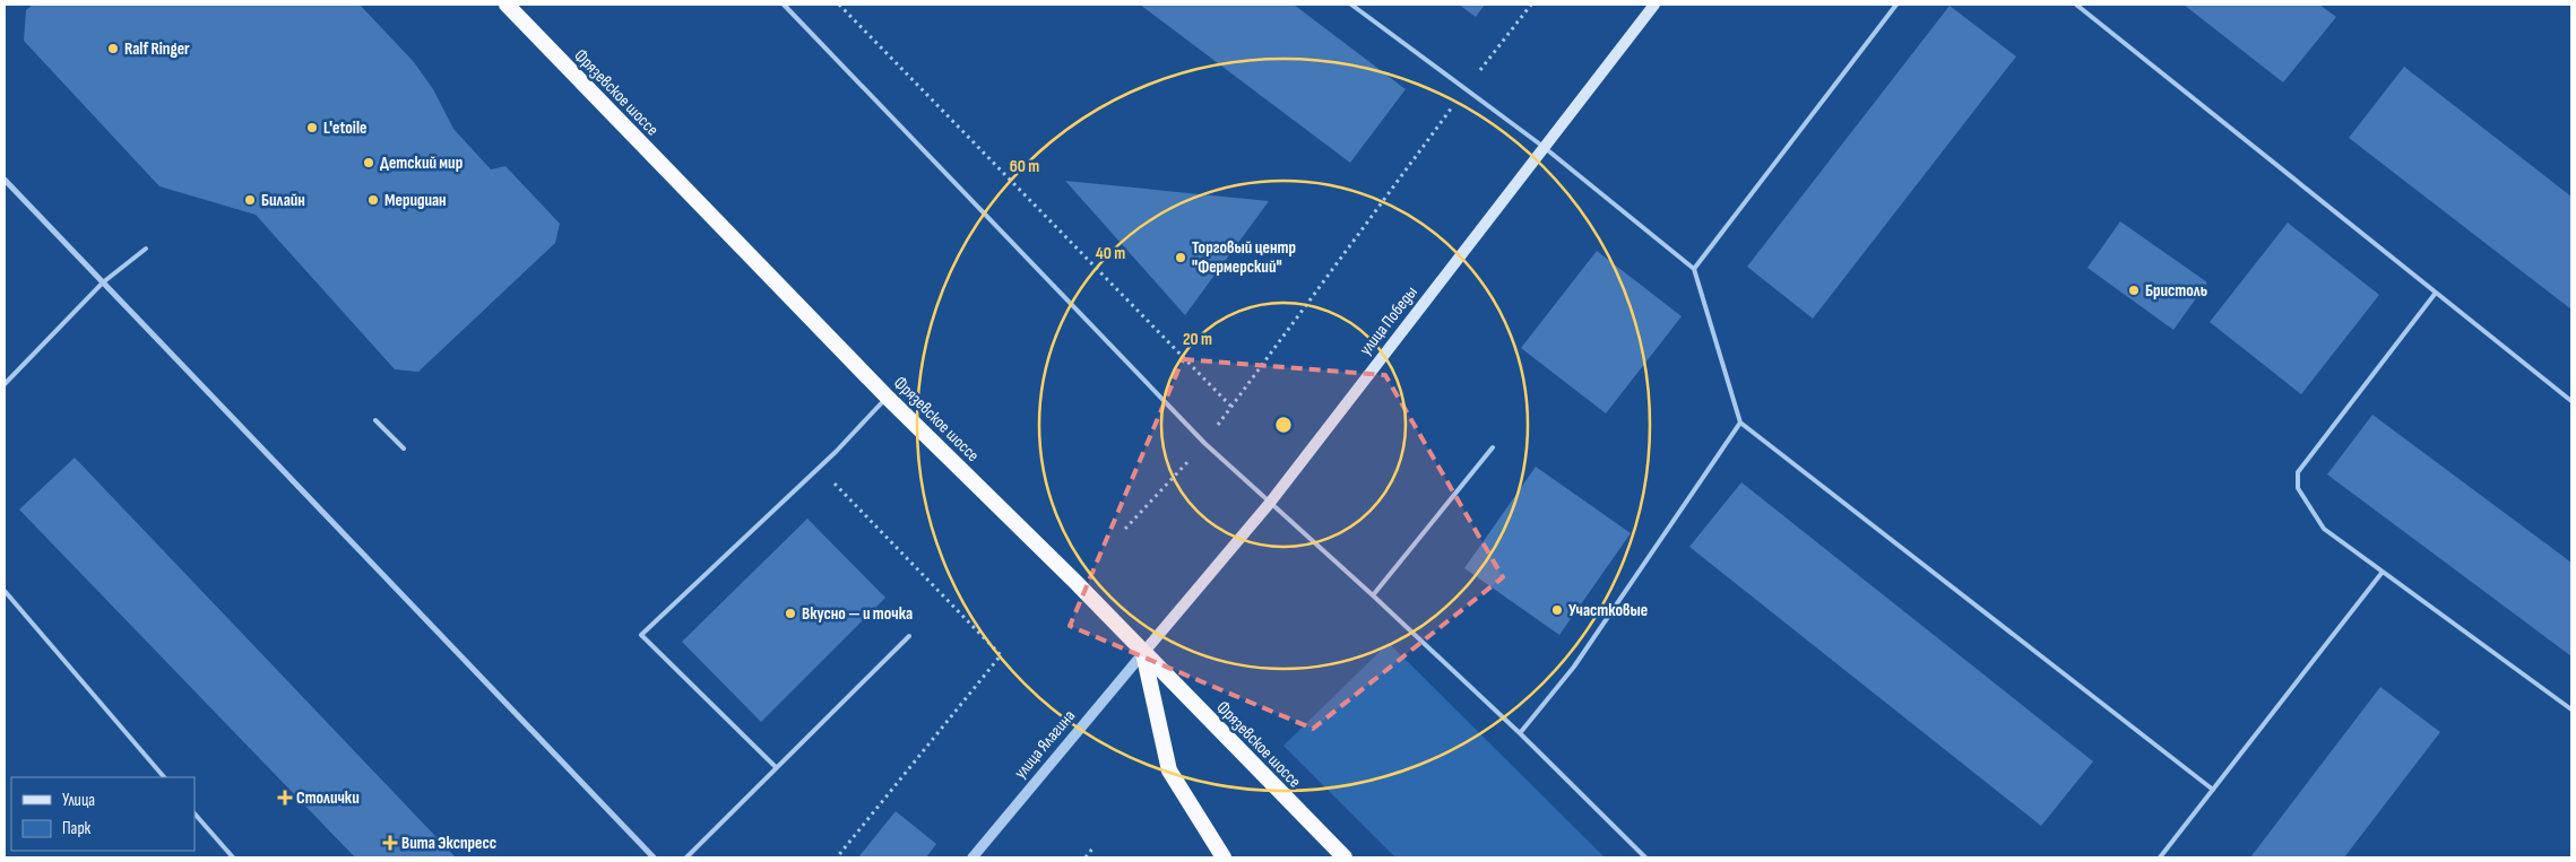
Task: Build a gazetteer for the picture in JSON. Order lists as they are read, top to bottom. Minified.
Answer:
{"streets":{"highway":["Фрязевское шоссе"],"main road":["улица Победы"],"street":["улица Ялагина"]},"crossings":[["Фрязевское шоссе","улица Победы"],["Фрязевское шоссе","улица Ялагина"],["улица Победы","улица Ялагина"]],"places":{"other":["Ralf Ringer","L'etoile","Детский мир","Билайн","Меридиан","Торговый центр \"Фермерский\"","Бристоль","Участковые","Вкусно — и точка"],"health":["Столички","Вита Экспресс"]},"legend":["Улица","Парк"],"rings":["60 m","40 m","20 m"]}
